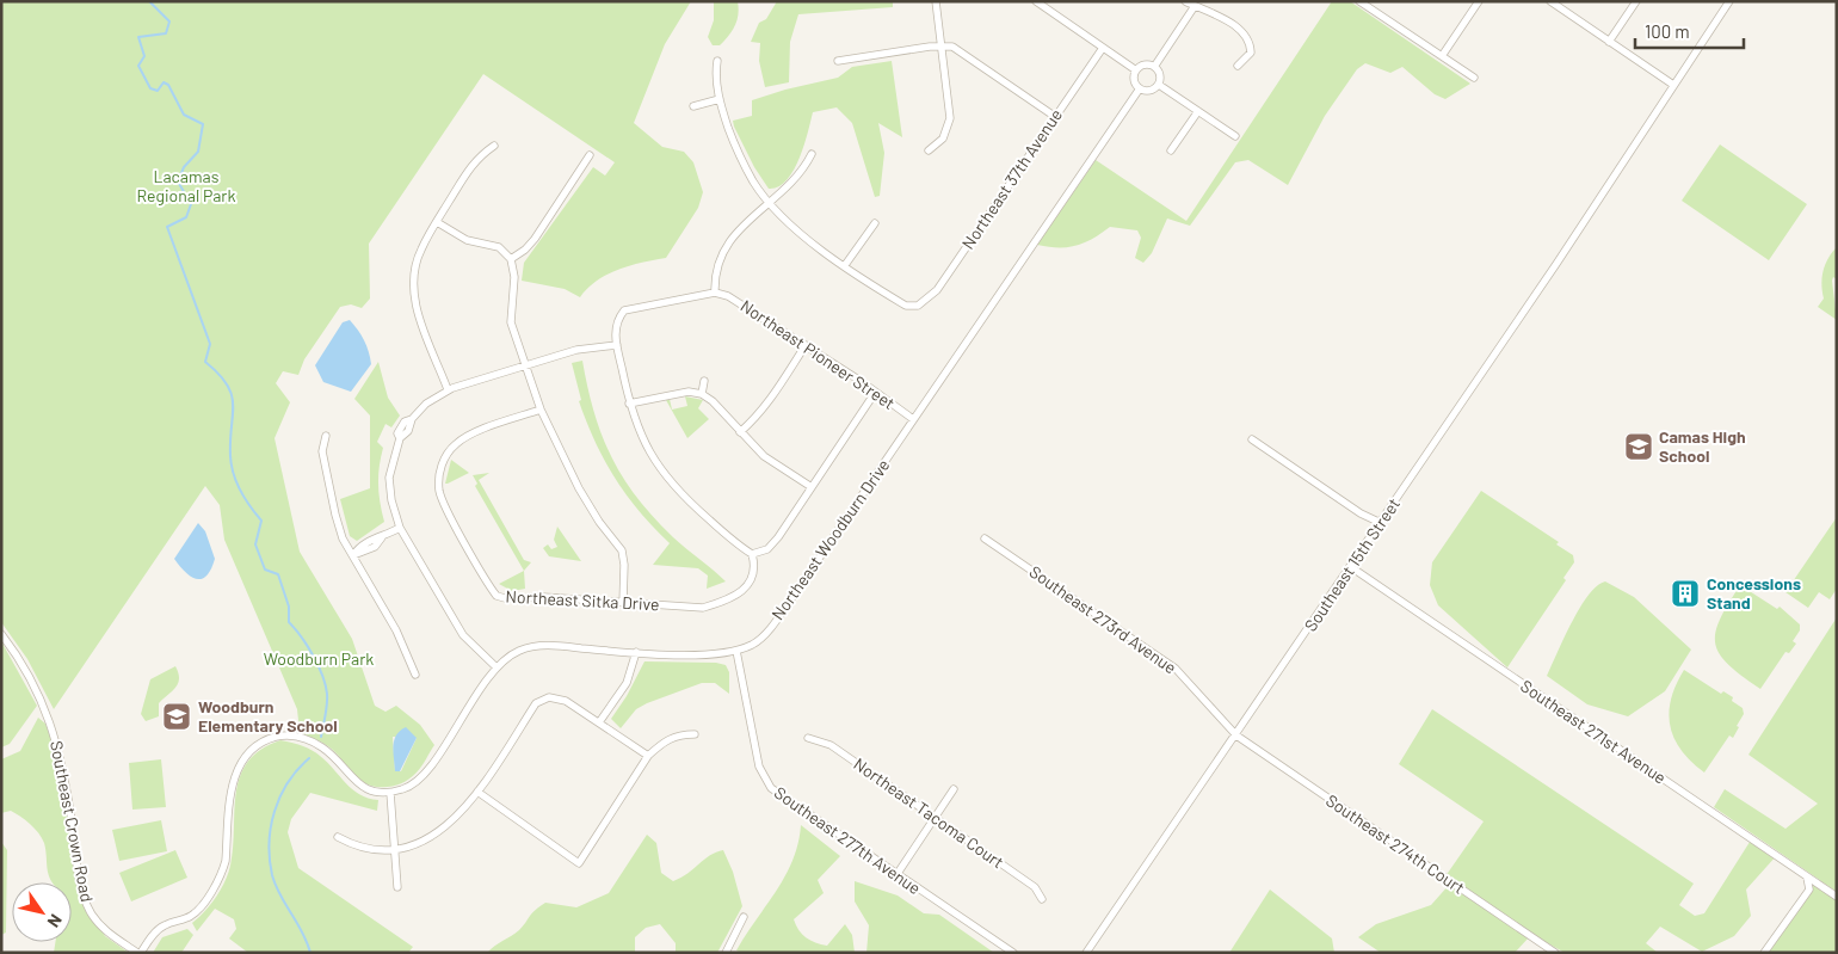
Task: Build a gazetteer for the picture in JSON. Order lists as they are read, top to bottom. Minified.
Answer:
{"streets":{"street":["Northeast 37th Avenue","Northeast Pioneer Street","Northeast Woodburn Drive","Southeast 15th Street","Northeast Sitka Drive","Southeast 273rd Avenue","Southeast 271st Avenue","Northeast Tacoma Court","Southeast Crown Road","Southeast 277th Avenue","Southeast 274th Court"]},"crossings":[["Northeast Pioneer Street","Northeast Woodburn Drive"],["Northeast Woodburn Drive","Southeast 277th Avenue"],["Southeast 15th Street","Southeast 273rd Avenue"],["Southeast 15th Street","Southeast 271st Avenue"],["Southeast 15th Street","Southeast 274th Court"],["Southeast 273rd Avenue","Southeast 274th Court"]],"parks":["Lacamas Regional Park","Woodburn Park"],"places":{"school or university":["Camas High School","Woodburn Elementary School"],"building":["Concessions Stand"]},"scale_bar":"100 m","north":"bottom right"}
